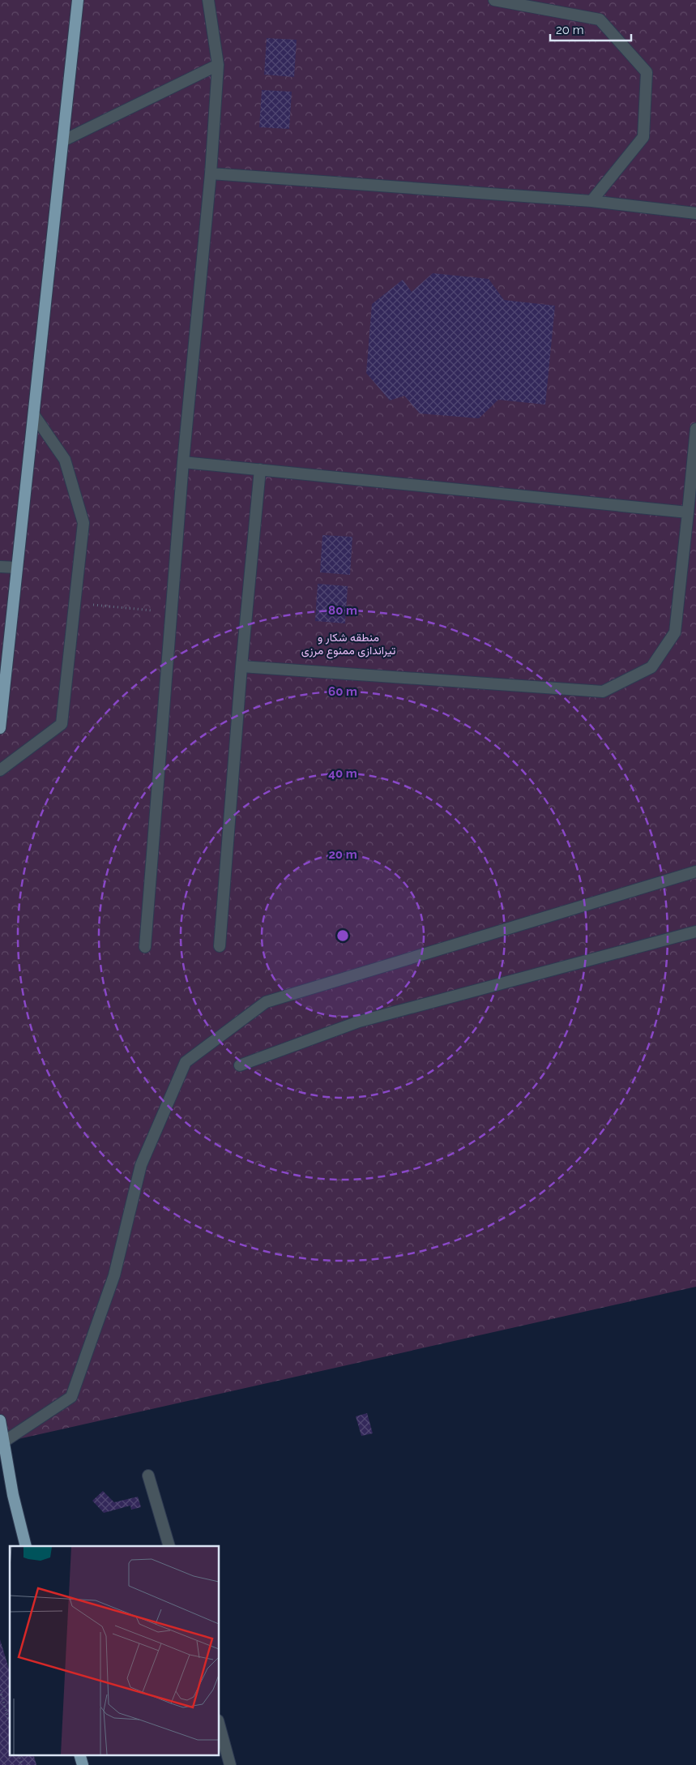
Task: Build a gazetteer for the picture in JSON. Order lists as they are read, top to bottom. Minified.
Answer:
{"parks":["منطقه شکار و تیراندازی ممنوع مرزی"],"scale_bar":"20 m","rings":["80 m","60 m","40 m","20 m"]}
